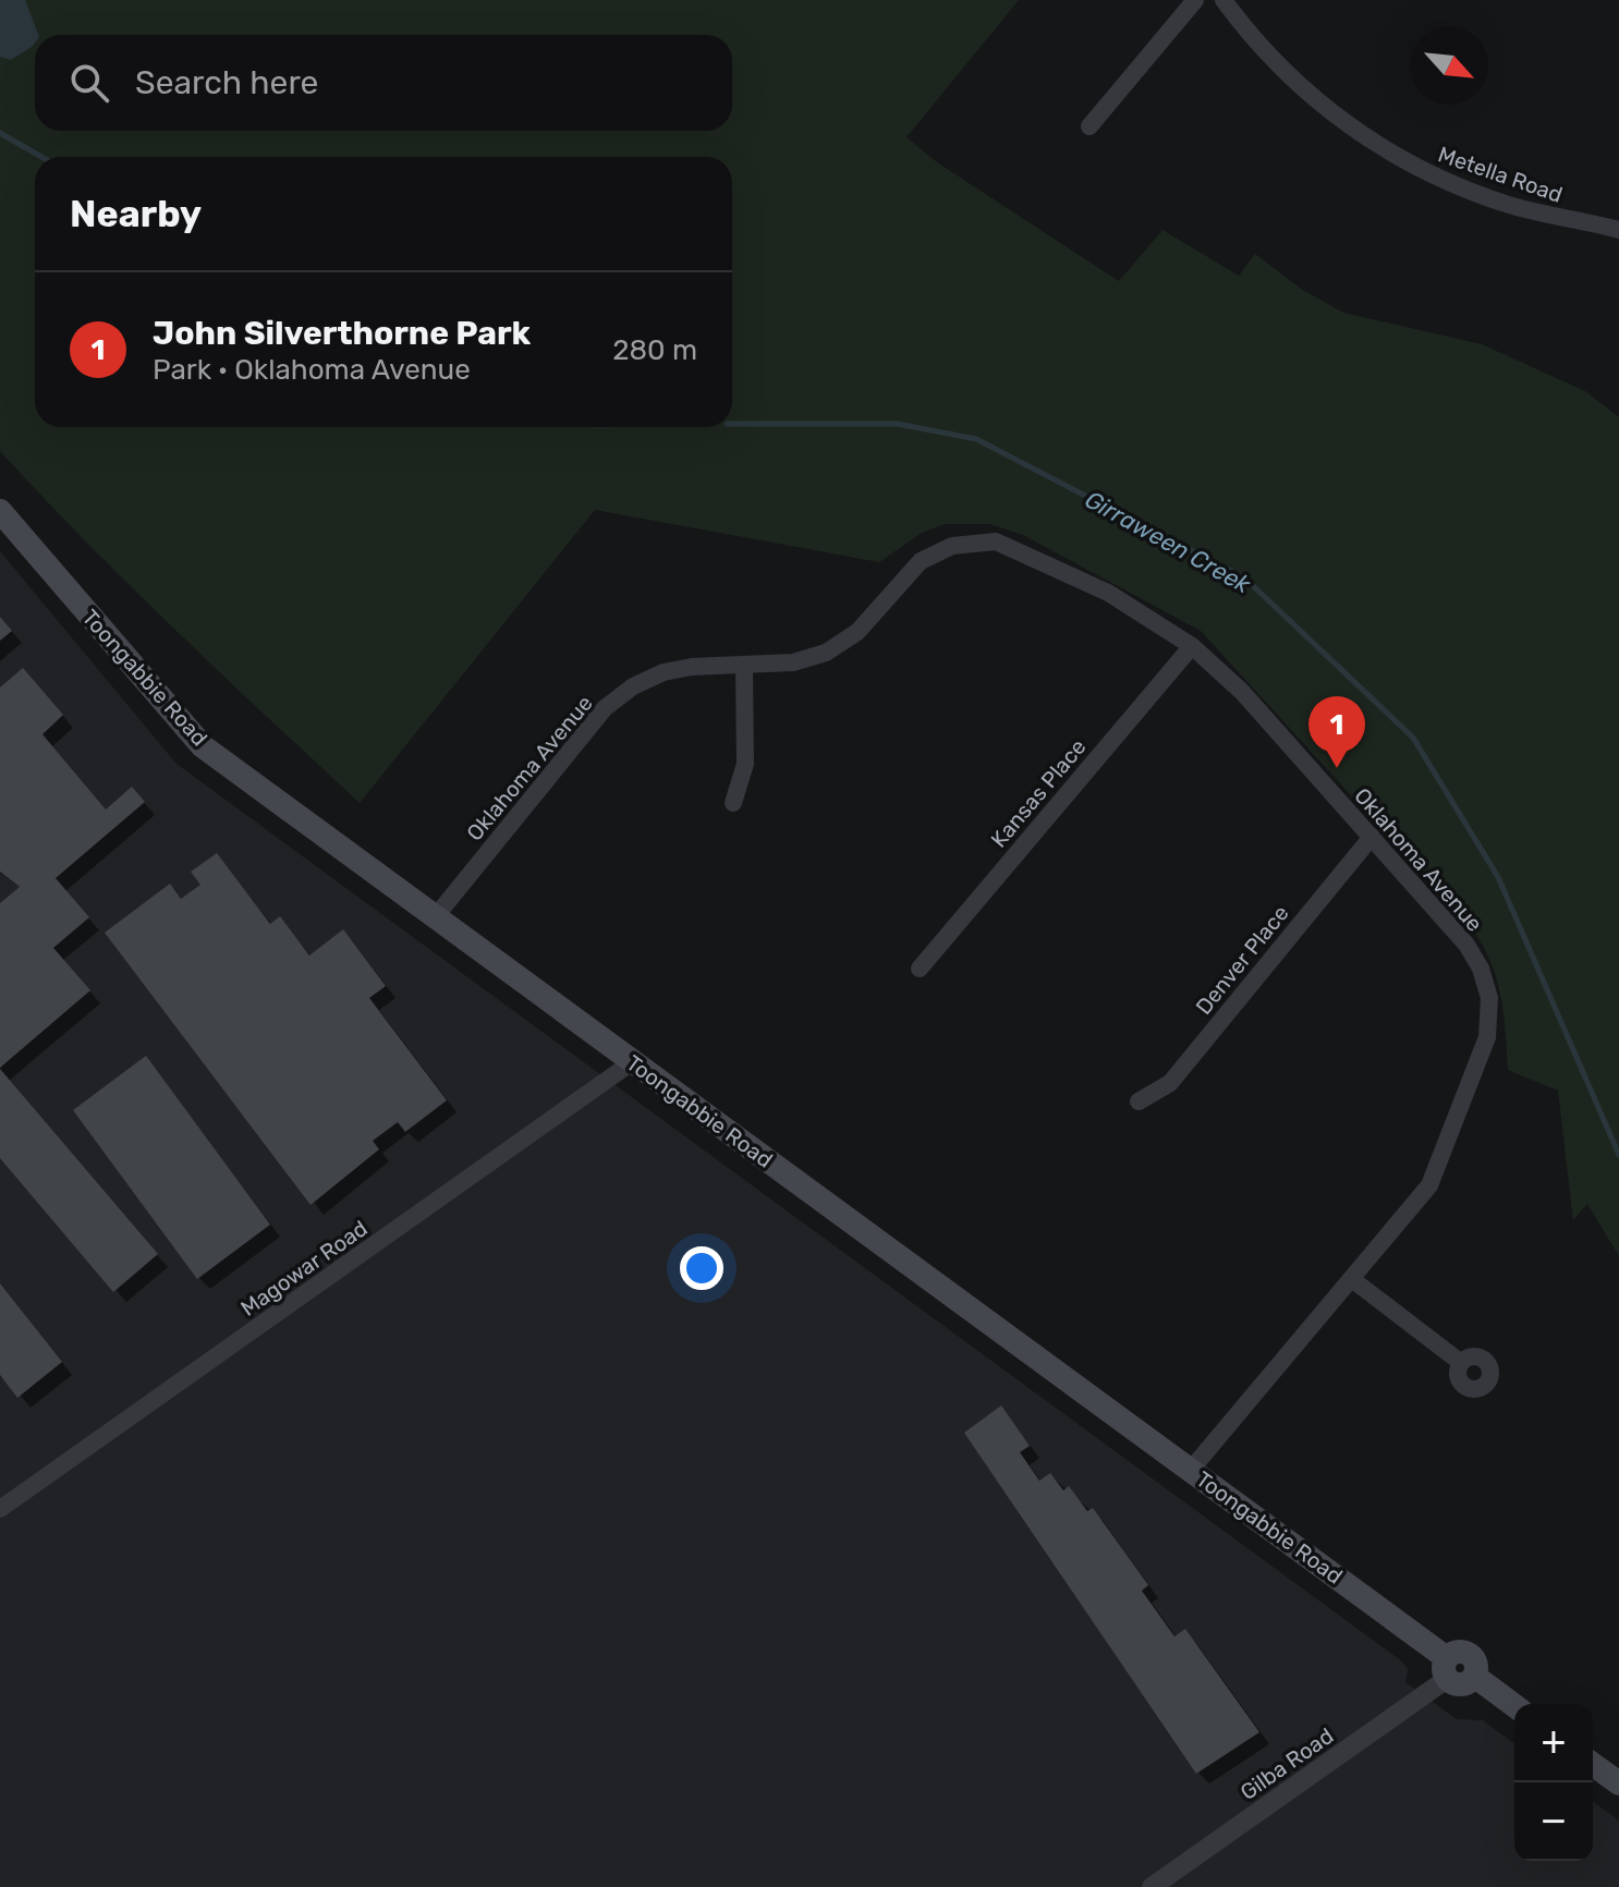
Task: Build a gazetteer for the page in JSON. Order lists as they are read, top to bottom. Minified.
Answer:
{"streets":{"main road":["Toongabbie Road"],"street":["Metella Road","Oklahoma Avenue","Kansas Place","Denver Place","Magowar Road","Gilba Road"]},"crossings":[["Toongabbie Road","Oklahoma Avenue"],["Toongabbie Road","Magowar Road"],["Toongabbie Road","Gilba Road"],["Oklahoma Avenue","Kansas Place"],["Oklahoma Avenue","Denver Place"]],"water":["Girraween Creek"],"north":"bottom right","page":{"search":"Search here","heading":"Nearby","list":[{"mark":"1","name":"John Silverthorne Park","note":"Park · Oklahoma Avenue","value":"280 m"}],"pins":"1","map_buttons":["+","−"]}}
